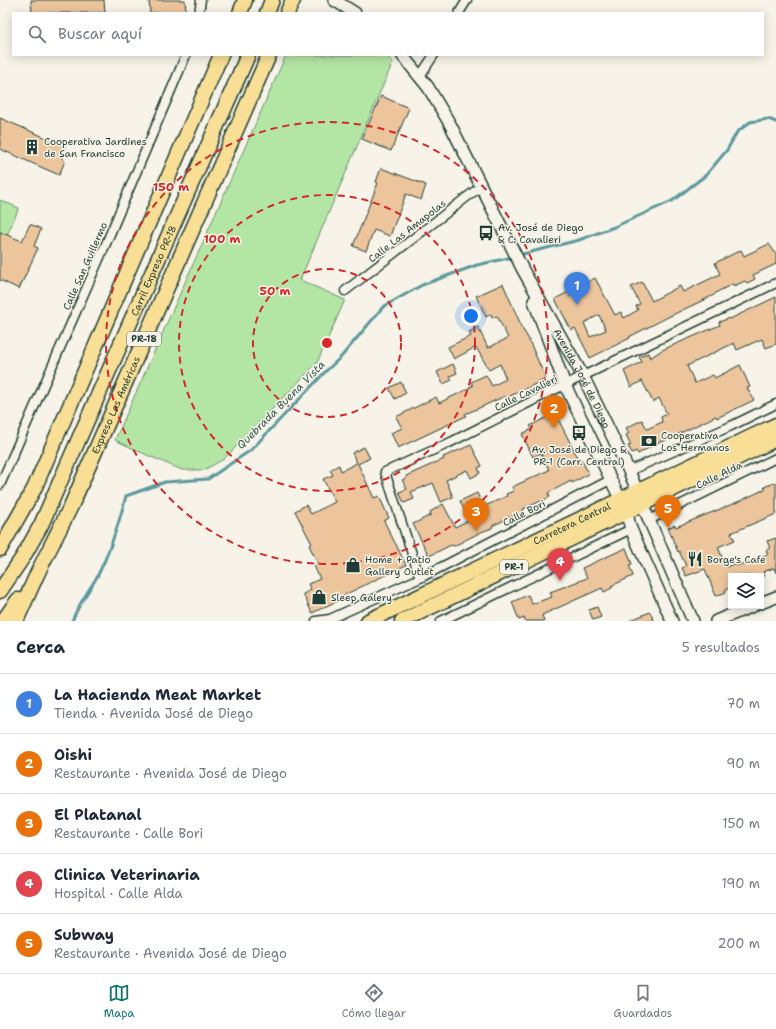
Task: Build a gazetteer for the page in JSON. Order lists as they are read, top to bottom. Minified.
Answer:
{"streets":{"highway":["Carril Expreso PR-18","PR-18","Expreso Las Américas","Carretera Central","PR-1"],"street":["Calle Las Amapolas","Calle San Guillermo","Avenida José de Diego","Calle Cavalieri","Calle Alda","Calle Bori"]},"crossings":[["Calle Las Amapolas","Avenida José de Diego"],["Avenida José de Diego","Calle Cavalieri"],["Avenida José de Diego","Calle Alda"],["Avenida José de Diego","Calle Bori"],["Avenida José de Diego","Carretera Central"],["Calle Cavalieri","Calle Bori"]],"water":["Quebrada Buena Vista"],"places":{"building":["Cooperativa Jardines de San Francisco"],"bus stop":["Av. José de Diego & C. Cavalieri","Av. José de Diego & PR-1 (Carr. Central)"],"bank":["Cooperativa Los Hermanos"],"restaurant":["Borge's Cafe"],"shop":["Home + Patio Gallery Outlet","Sleep Galery"]},"page":{"search":"Buscar aquí","pins":["1","2","5","3","4"],"heading":["Cerca","5 resultados"],"list":[{"mark":"1","name":"La Hacienda Meat Market","note":"Tienda · Avenida José de Diego","value":"70 m"},{"mark":"2","name":"Oishi","note":"Restaurante · Avenida José de Diego","value":"90 m"},{"mark":"3","name":"El Platanal","note":"Restaurante · Calle Bori","value":"150 m"},{"mark":"4","name":"Clinica Veterinaria","note":"Hospital · Calle Alda","value":"190 m"},{"mark":"5","name":"Subway","note":"Restaurante · Avenida José de Diego","value":"200 m"}],"nav":["Mapa","Cómo llegar","Guardados"]},"rings":["150 m","100 m","50 m"]}
